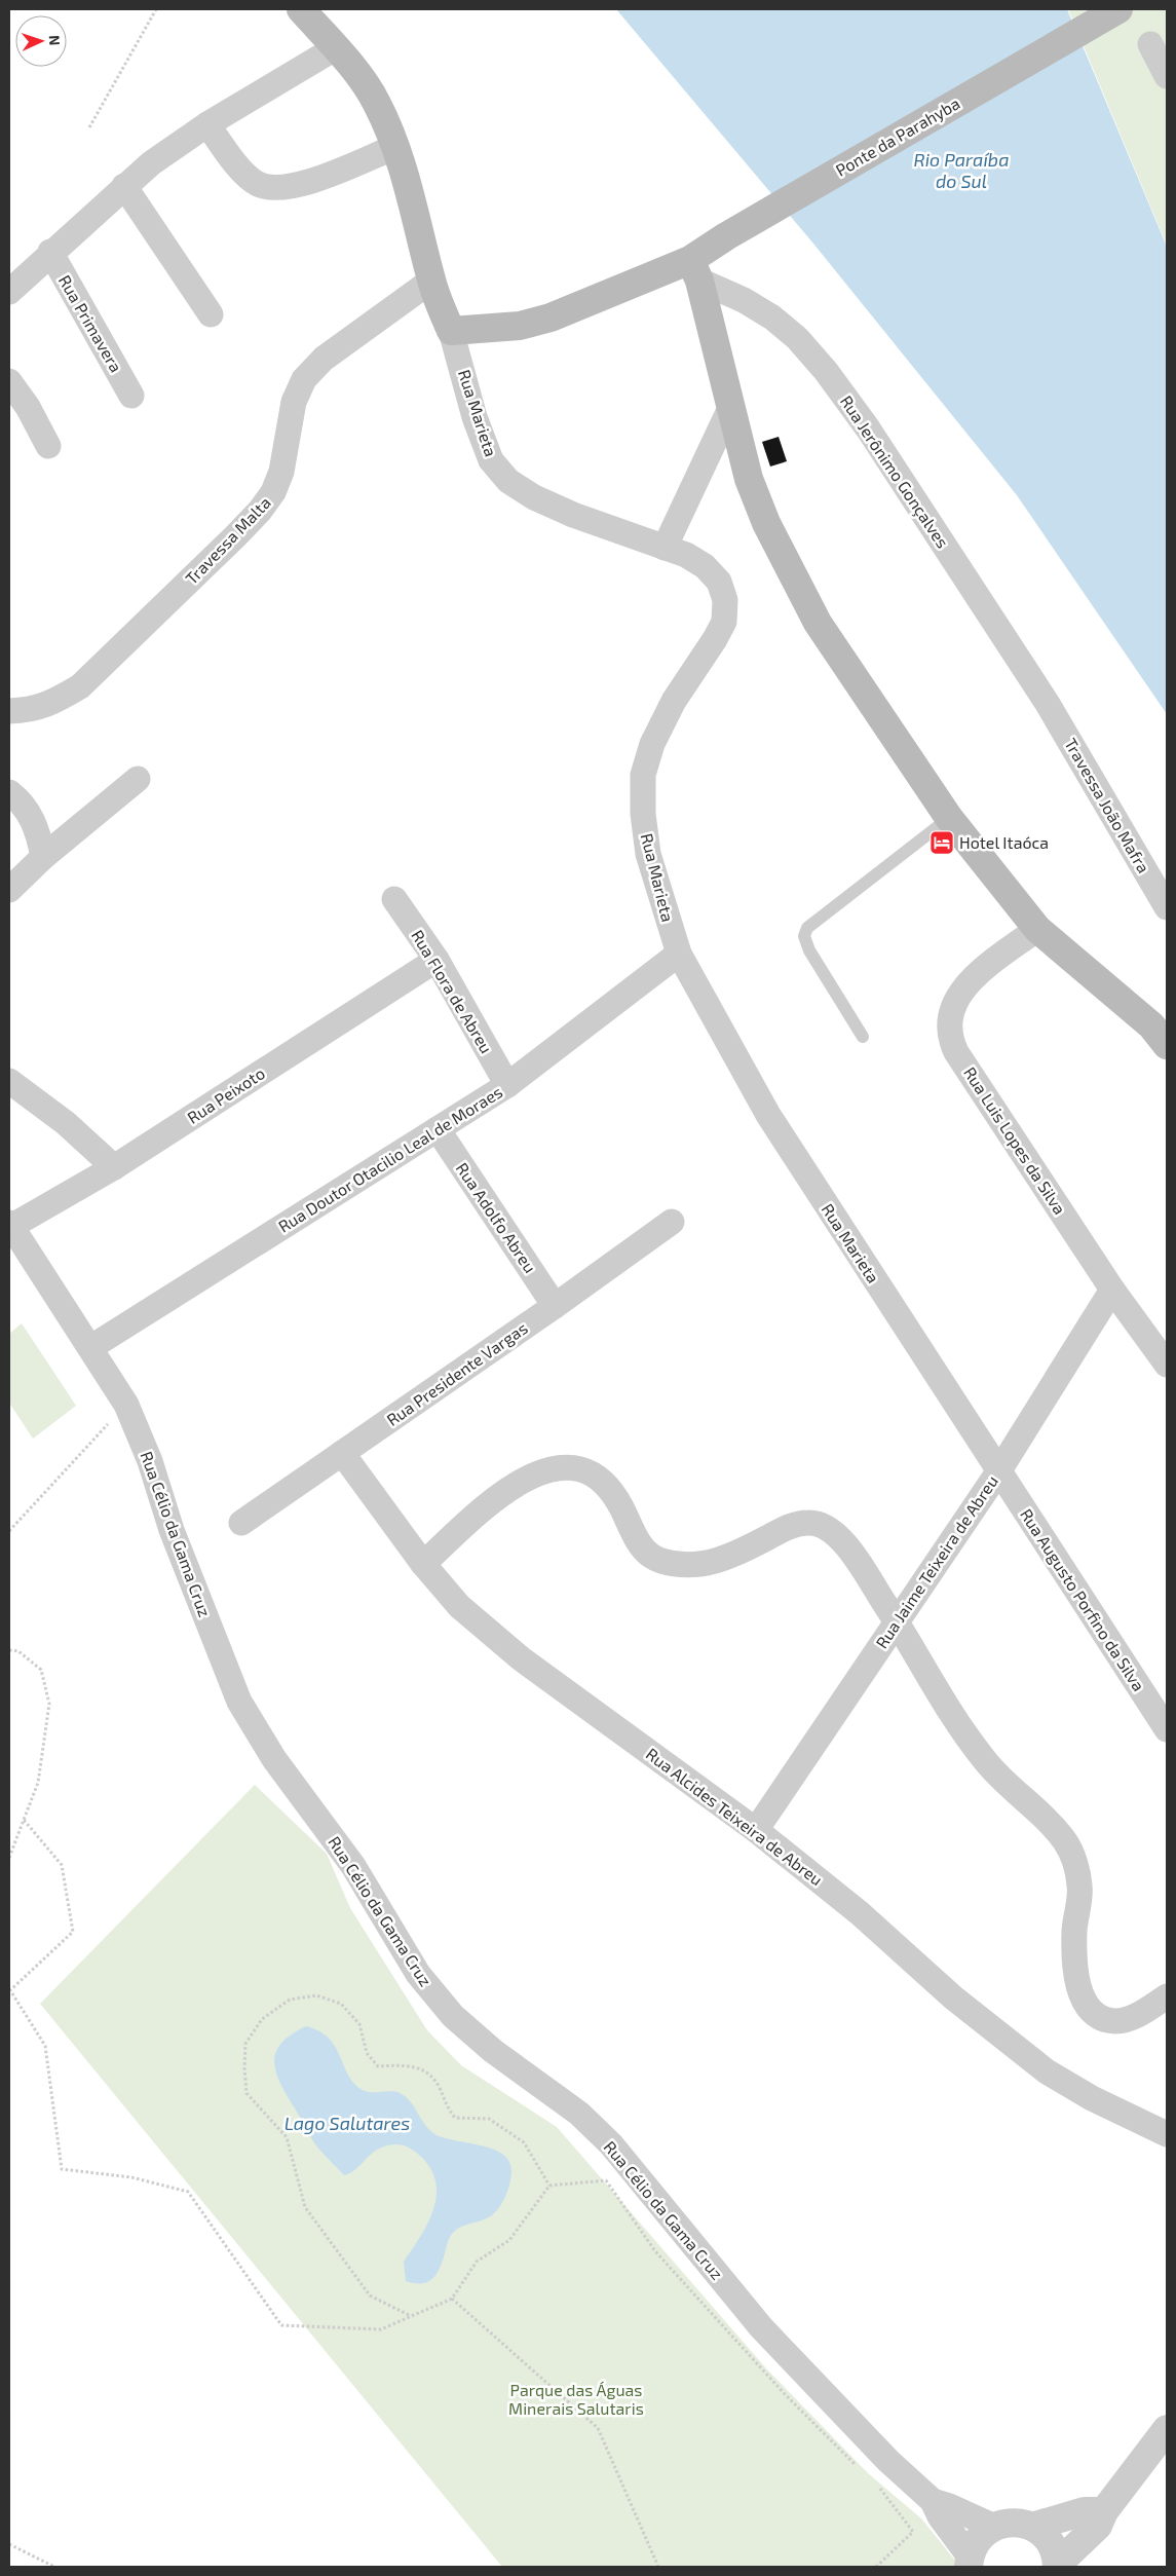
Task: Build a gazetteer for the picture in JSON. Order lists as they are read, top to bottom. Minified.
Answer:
{"streets":{"main road":["Ponte da Parahyba"],"street":["Rua Primavera","Rua Marieta","Rua Jerônimo Gonçalves","Travessa Malta","Travessa João Mafra","Rua Flora de Abreu","Rua Peixoto","Rua Luis Lopes da Silva","Rua Doutor Otacilio Leal de Moraes","Rua Adolfo Abreu","Rua Presidente Vargas","Rua Célio da Gama Cruz","Rua Jaime Teixeira de Abreu","Rua Augusto Porfino da Silva","Rua Alcides Teixeira de Abreu"]},"crossings":[["Ponte da Parahyba","Rua Marieta"],["Ponte da Parahyba","Rua Jerônimo Gonçalves"],["Rua Marieta","Rua Doutor Otacilio Leal de Moraes"],["Rua Marieta","Rua Jaime Teixeira de Abreu"],["Rua Marieta","Rua Augusto Porfino da Silva"],["Rua Jerônimo Gonçalves","Travessa João Mafra"],["Rua Flora de Abreu","Rua Peixoto"],["Rua Flora de Abreu","Rua Doutor Otacilio Leal de Moraes"],["Rua Peixoto","Rua Célio da Gama Cruz"],["Rua Luis Lopes da Silva","Rua Jaime Teixeira de Abreu"],["Rua Doutor Otacilio Leal de Moraes","Rua Adolfo Abreu"],["Rua Doutor Otacilio Leal de Moraes","Rua Célio da Gama Cruz"],["Rua Adolfo Abreu","Rua Presidente Vargas"],["Rua Presidente Vargas","Rua Alcides Teixeira de Abreu"],["Rua Jaime Teixeira de Abreu","Rua Augusto Porfino da Silva"],["Rua Jaime Teixeira de Abreu","Rua Alcides Teixeira de Abreu"]],"water":["Rio Paraíba do Sul","Lago Salutares"],"parks":["Parque das Águas Minerais Salutaris"],"places":{"hotel":["Hotel Itaóca"]},"north":"right"}
